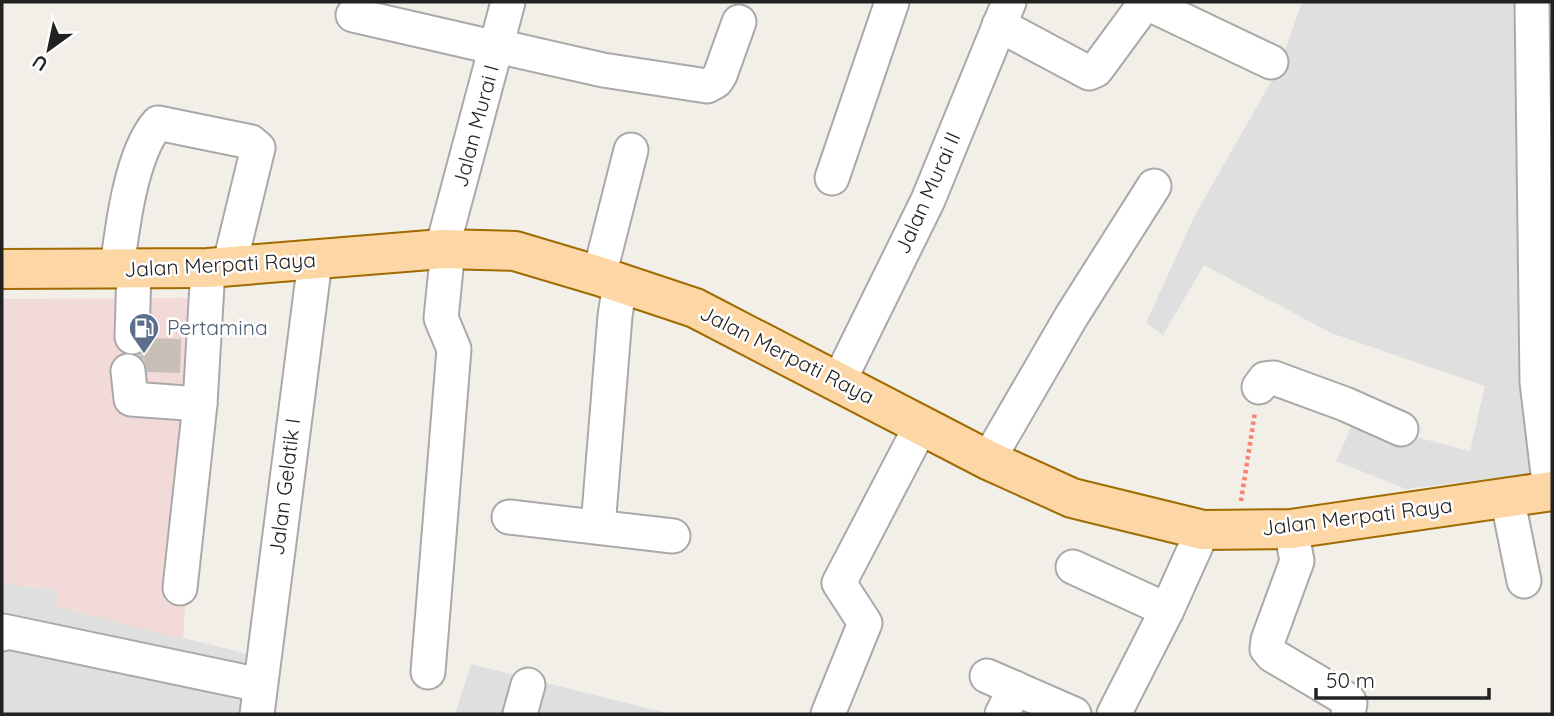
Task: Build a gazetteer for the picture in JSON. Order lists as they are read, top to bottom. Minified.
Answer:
{"streets":{"main road":["Jalan Merpati Raya"],"street":["Jalan Murai I","Jalan Murai II","Jalan Gelatik I"]},"crossings":[["Jalan Murai I","Jalan Merpati Raya"],["Jalan Murai II","Jalan Merpati Raya"],["Jalan Merpati Raya","Jalan Gelatik I"]],"places":{"fuel station":["Pertamina"]},"scale_bar":"50 m","north":"bottom left"}
